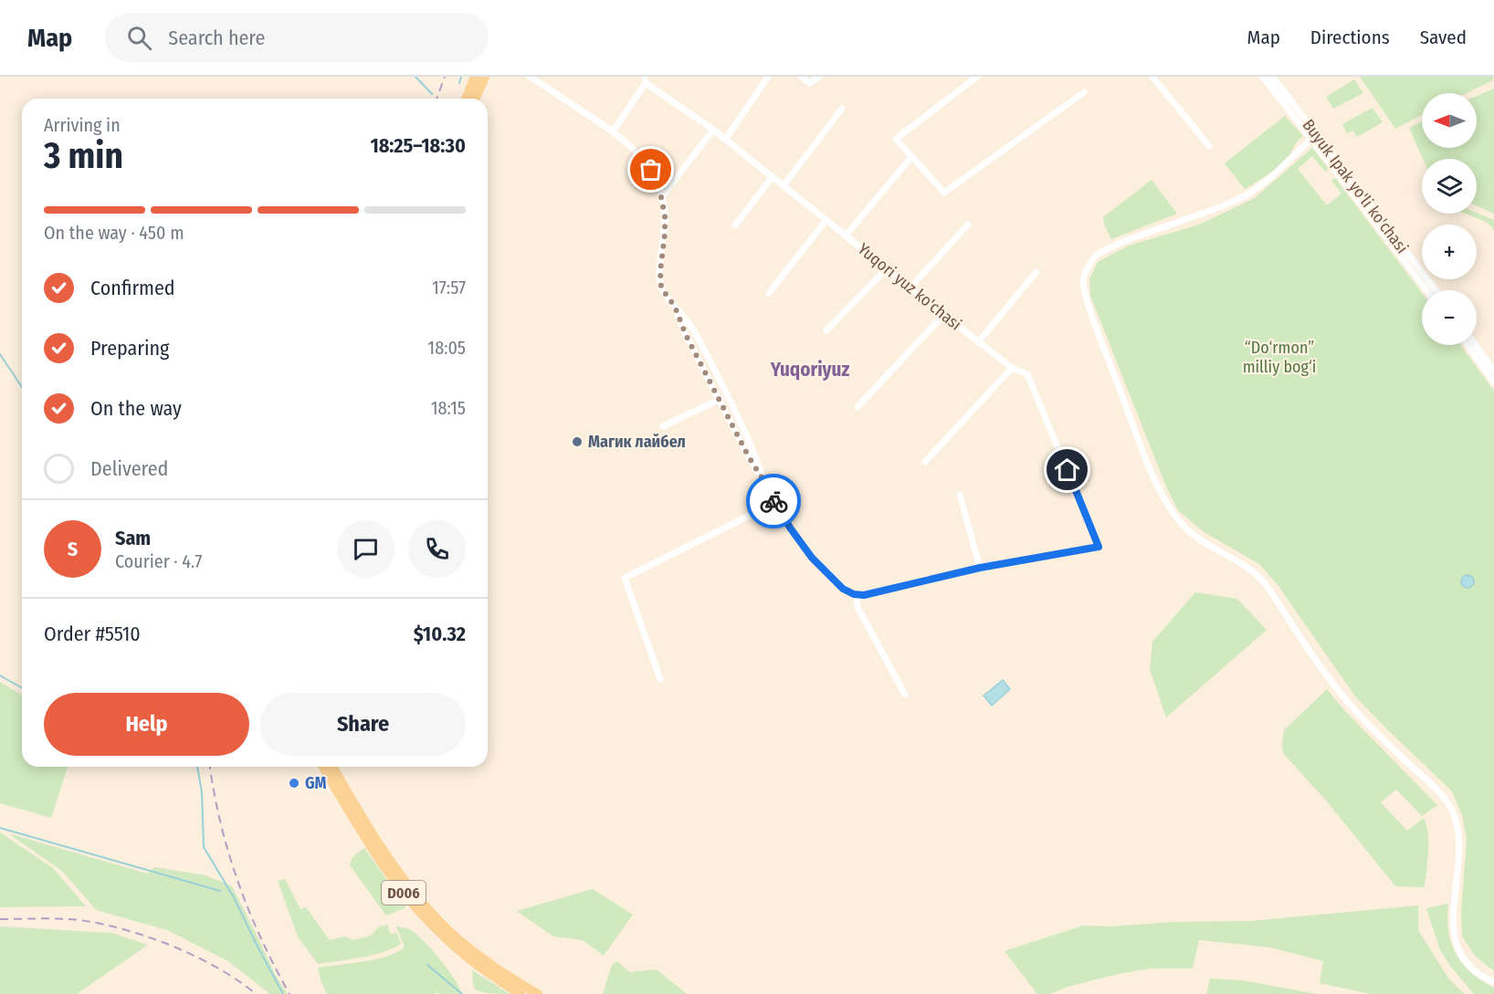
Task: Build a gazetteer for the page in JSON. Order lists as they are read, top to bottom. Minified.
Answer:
{"streets":{"main road":["D006"],"street":["Buyuk Ipak yo'li ko'chasi","Yuqori yuz ko'chasi"]},"districts":["Yuqoriyuz"],"parks":["“Do‘rmon” milliy bog‘i"],"places":["Магик лайбел","GM"],"north":"left","page":{"header":"Map","search":"Search here","nav":["Map","Directions","Saved"],"map_buttons":["+","−"],"heading":["3 min","Arriving in","18:25–18:30"],"panel":["Sam","Courier · 4.7","Order #5510","$10.32"],"bar":"On the way · 450 m","list":[["Confirmed","17:57"],["Preparing","18:05"],["On the way","18:15"],"Delivered"],"round":"S","buttons":["Help","Share"]}}
